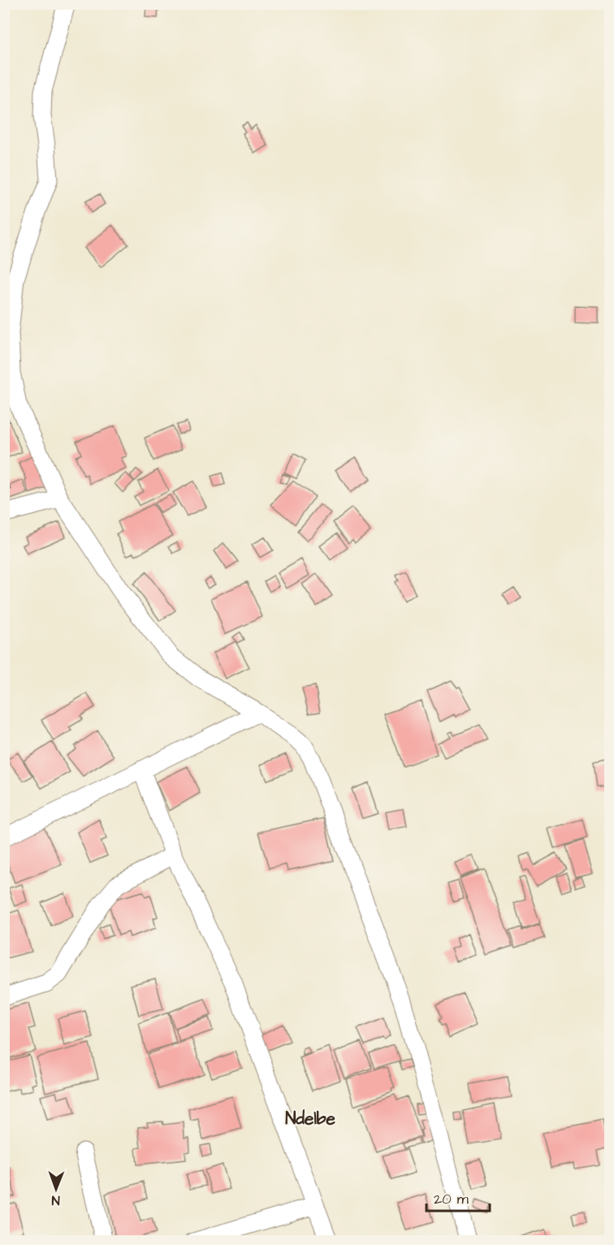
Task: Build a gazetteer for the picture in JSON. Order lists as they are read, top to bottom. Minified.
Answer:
{"districts":["Ndelbe"],"scale_bar":"20 m","north":"bottom"}
